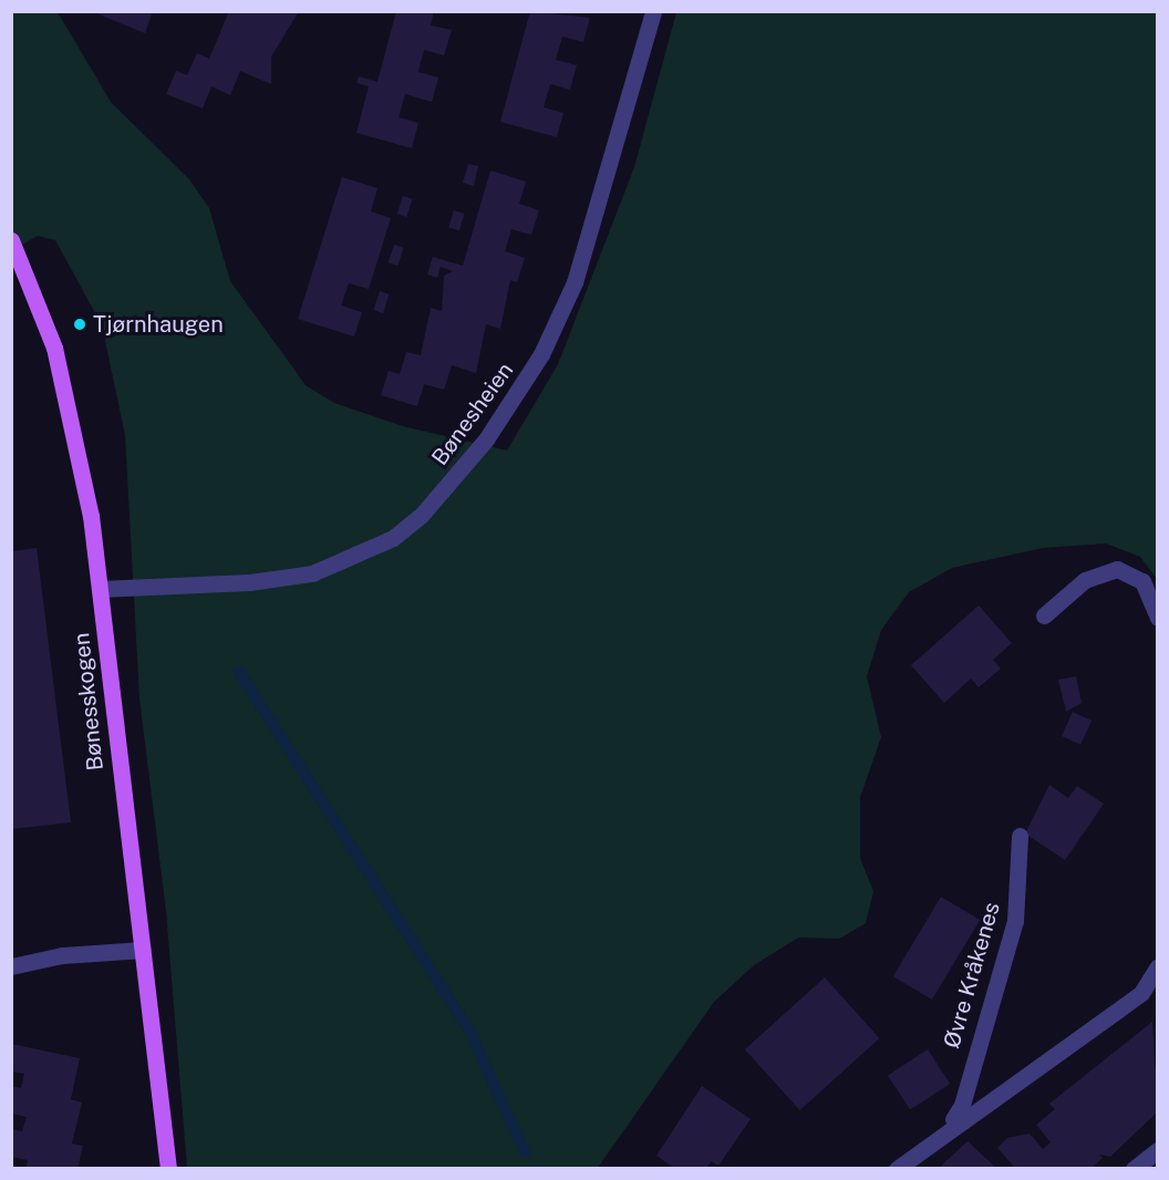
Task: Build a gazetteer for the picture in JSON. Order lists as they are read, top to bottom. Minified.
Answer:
{"streets":{"main road":["Bønesskogen"],"street":["Bønesheien","Øvre Kråkenes"]},"crossings":[["Bønesheien","Bønesskogen"]],"places":["Tjørnhaugen"]}
